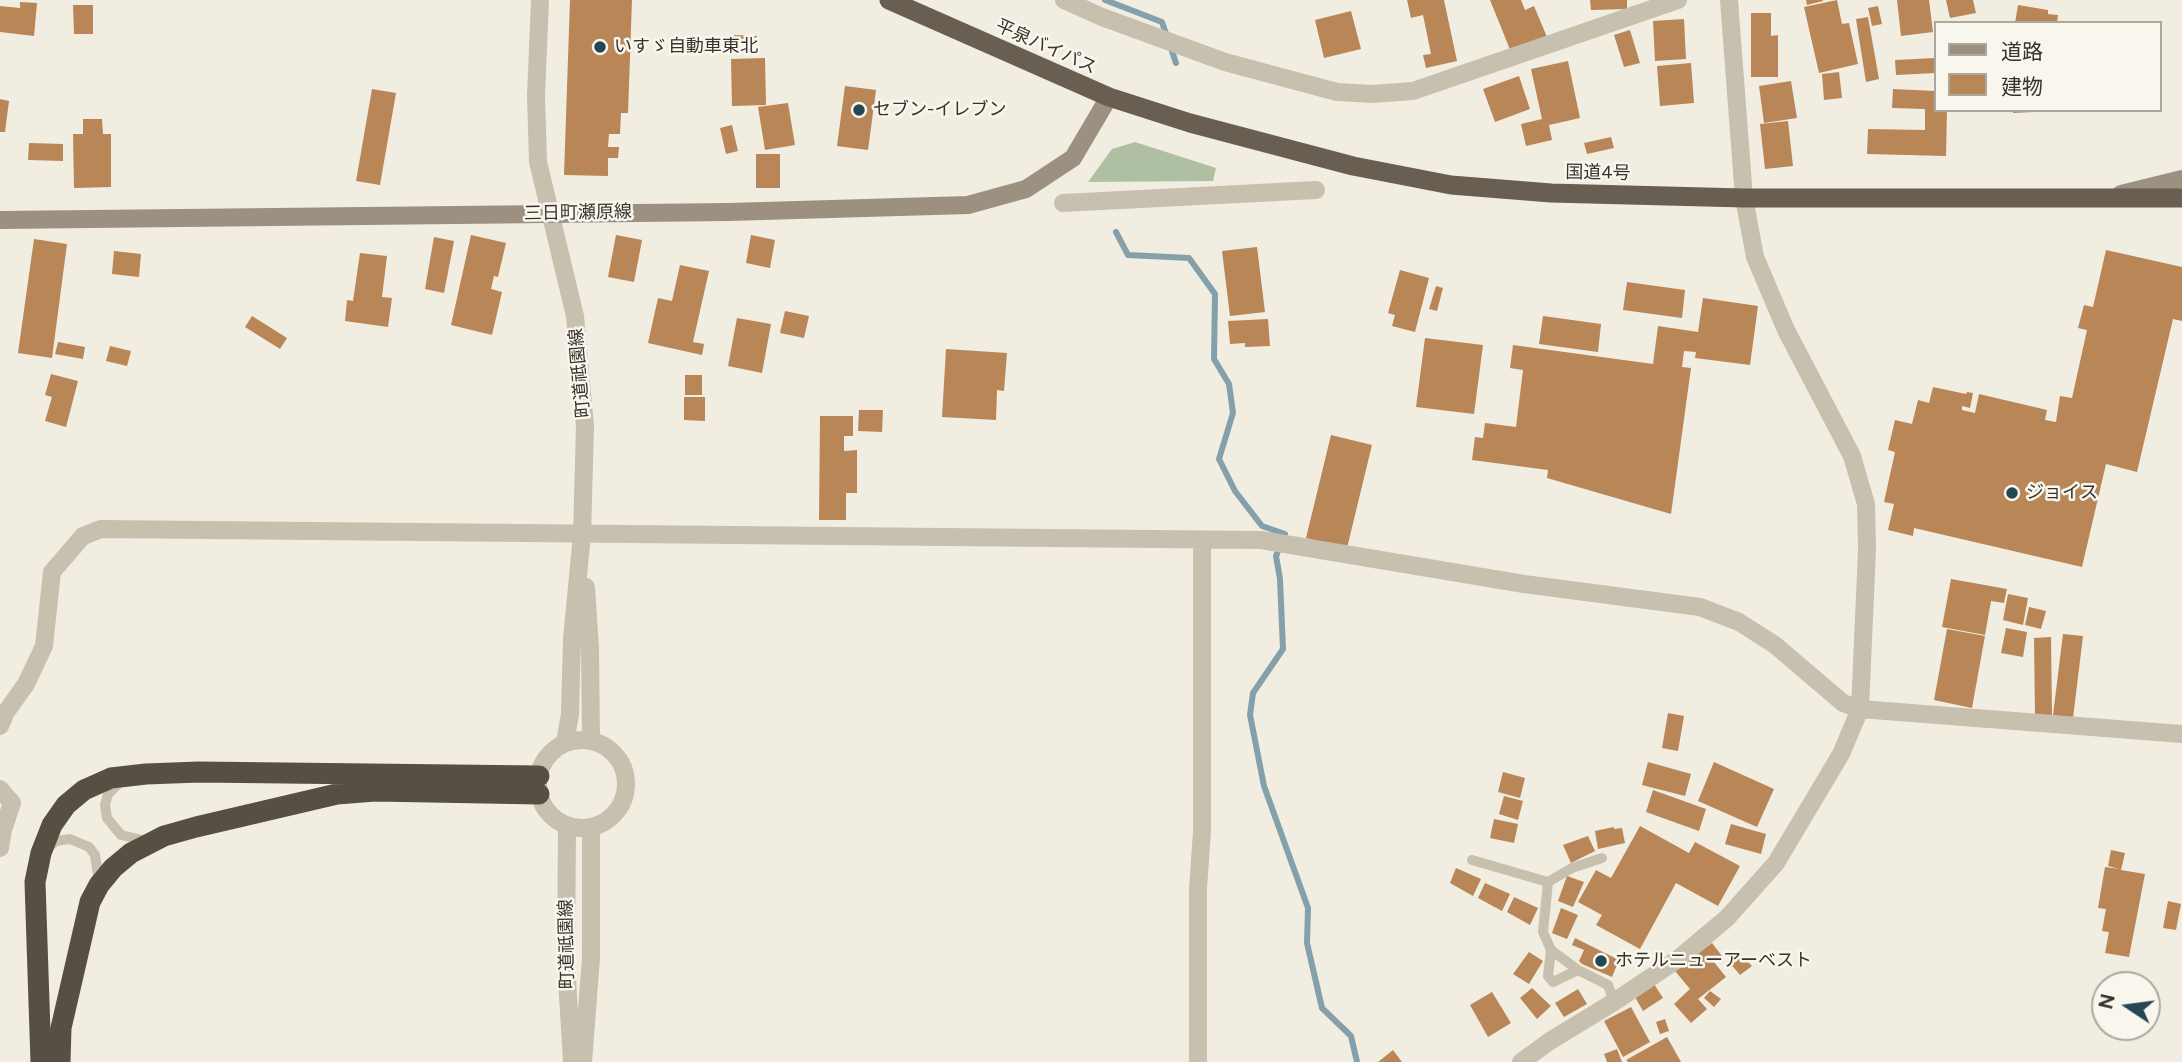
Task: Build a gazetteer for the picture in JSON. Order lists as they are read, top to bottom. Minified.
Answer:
{"streets":{"highway":["平泉バイパス","国道4号"],"main road":["三日町瀬原線"],"street":["町道祗園線"]},"crossings":[["平泉バイパス","国道4号"],["平泉バイパス","三日町瀬原線"],["国道4号","三日町瀬原線"],["三日町瀬原線","町道祗園線"]],"places":["いすゞ自動車東北","セブン-イレブン","ジョイス","ホテルニューアーベスト"],"legend":["道路","建物"],"north":"left"}
